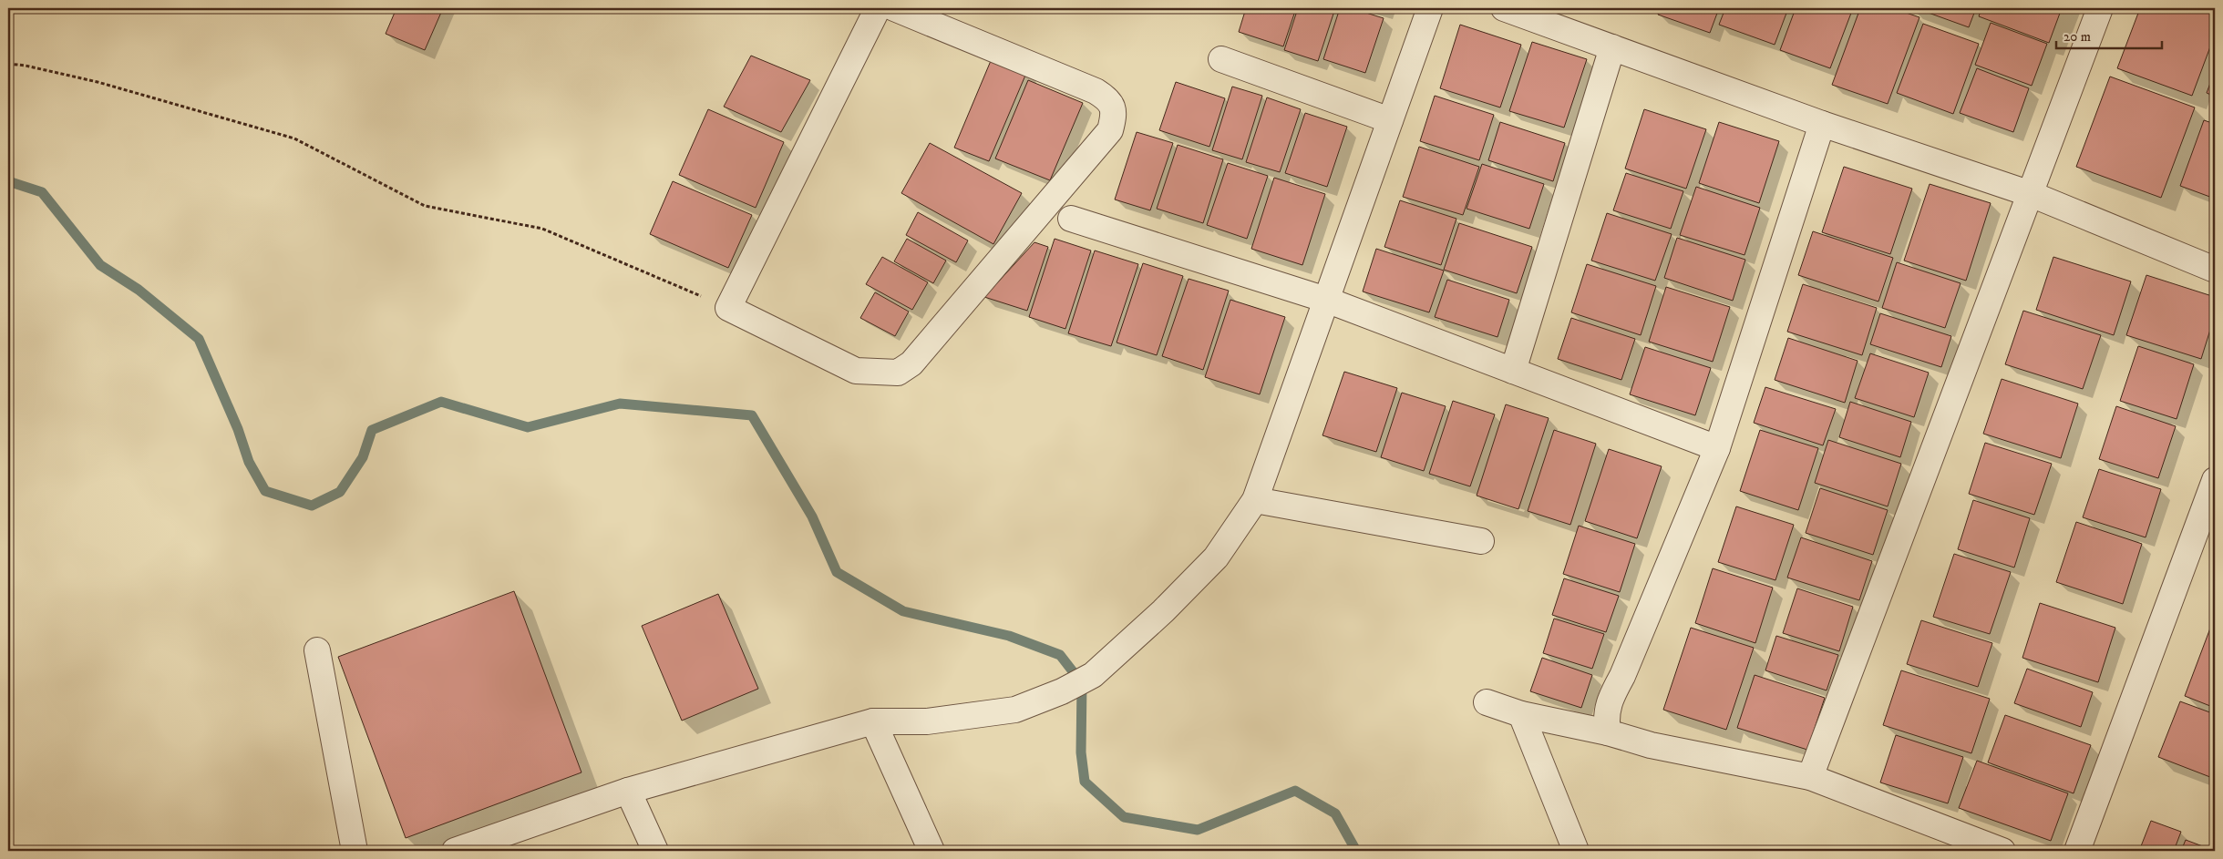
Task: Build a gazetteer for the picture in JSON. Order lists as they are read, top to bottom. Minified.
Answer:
{"scale_bar":"20 m"}
